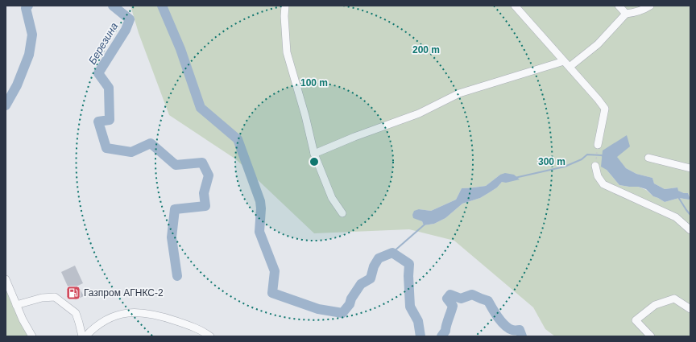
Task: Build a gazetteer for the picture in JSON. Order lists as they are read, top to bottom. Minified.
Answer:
{"water":["Березина"],"places":{"fuel station":["Газпром АГНКС-2"]},"rings":["200 m","100 m","300 m"]}
